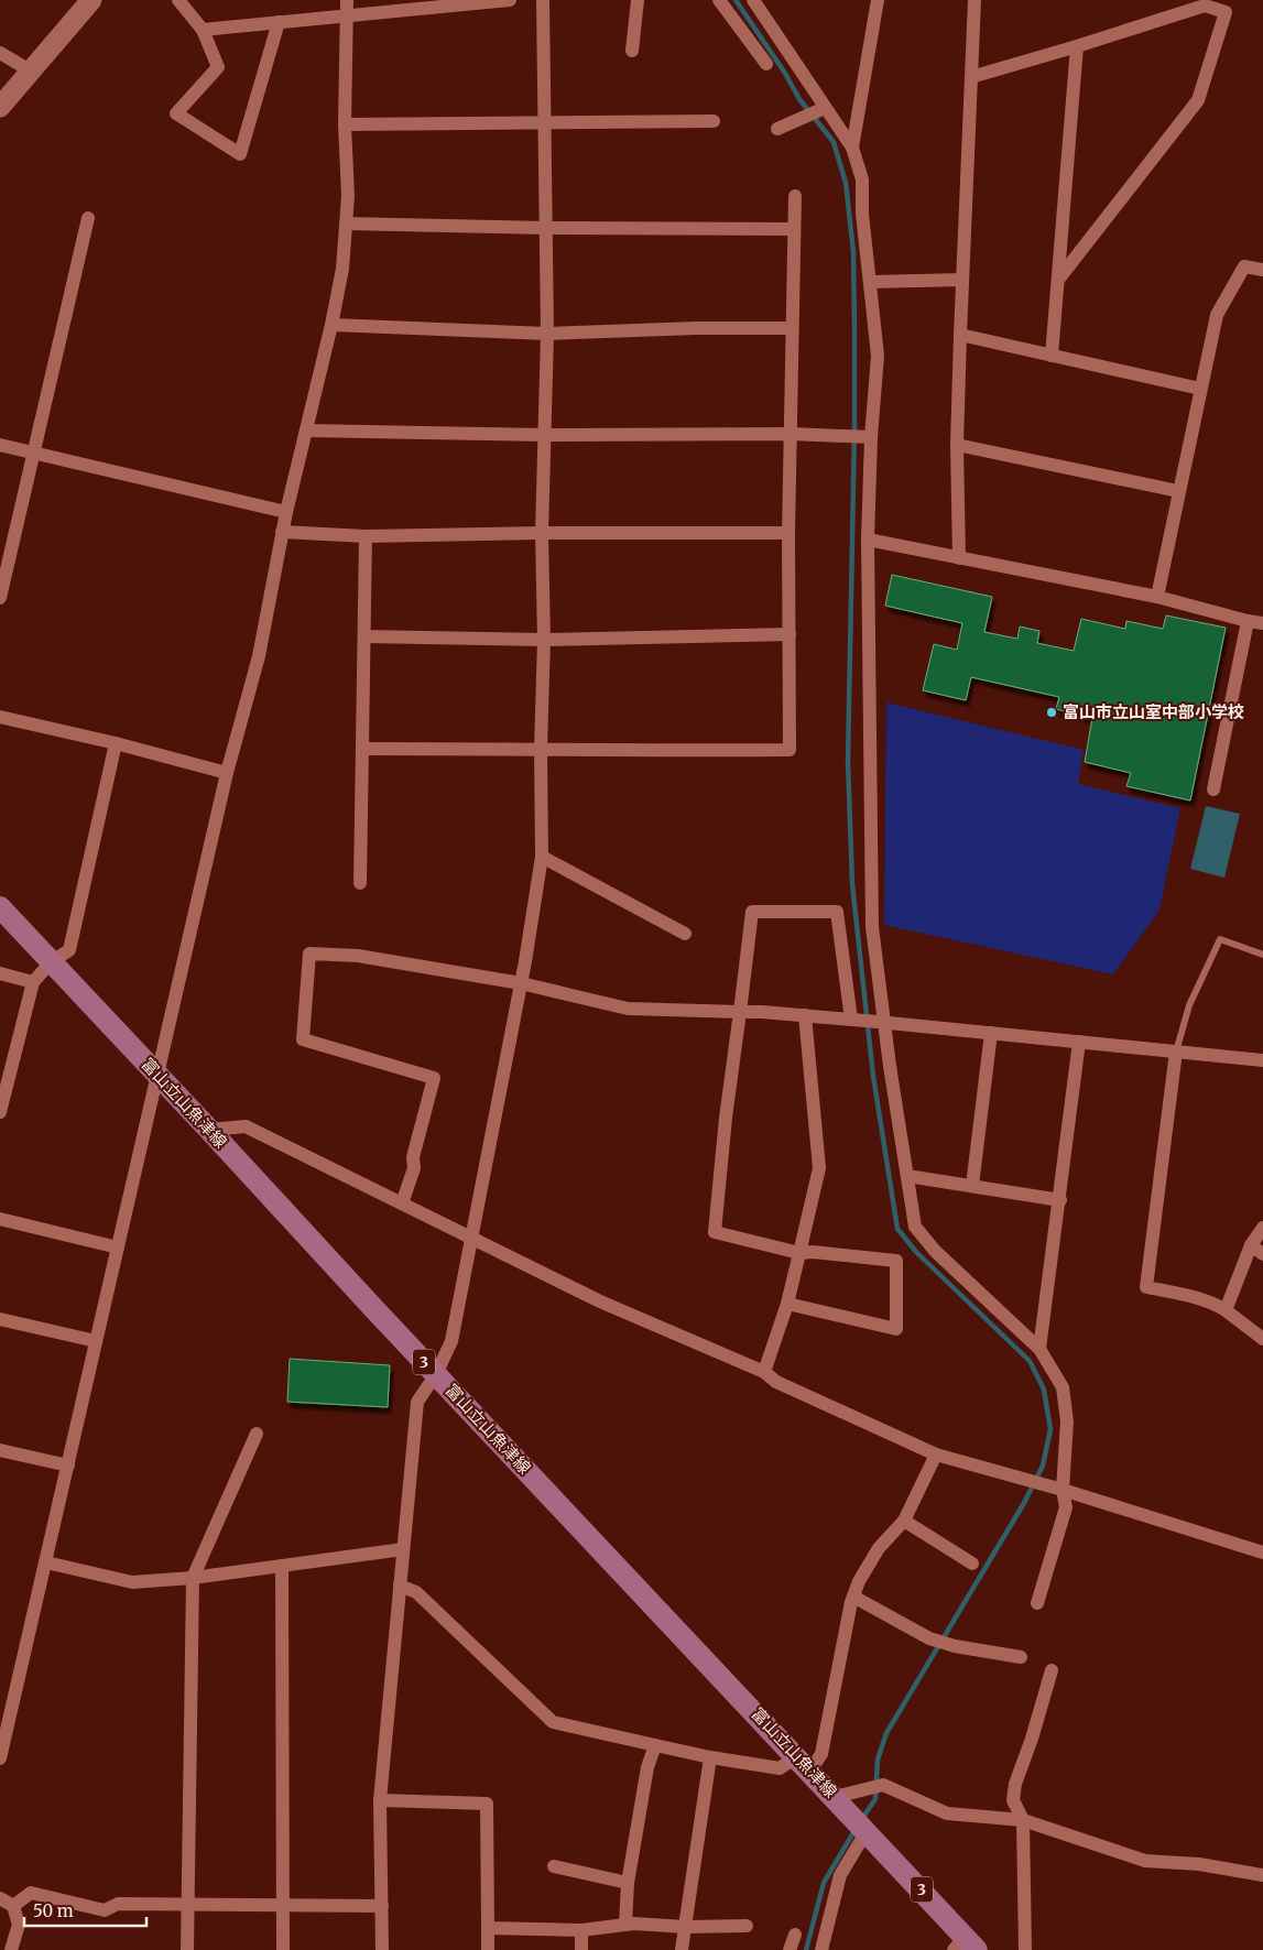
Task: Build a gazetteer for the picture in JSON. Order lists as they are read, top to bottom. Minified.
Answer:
{"streets":{"main road":["富山立山魚津線","3"]},"places":["富山市立山室中部小学校"],"scale_bar":"50 m"}
